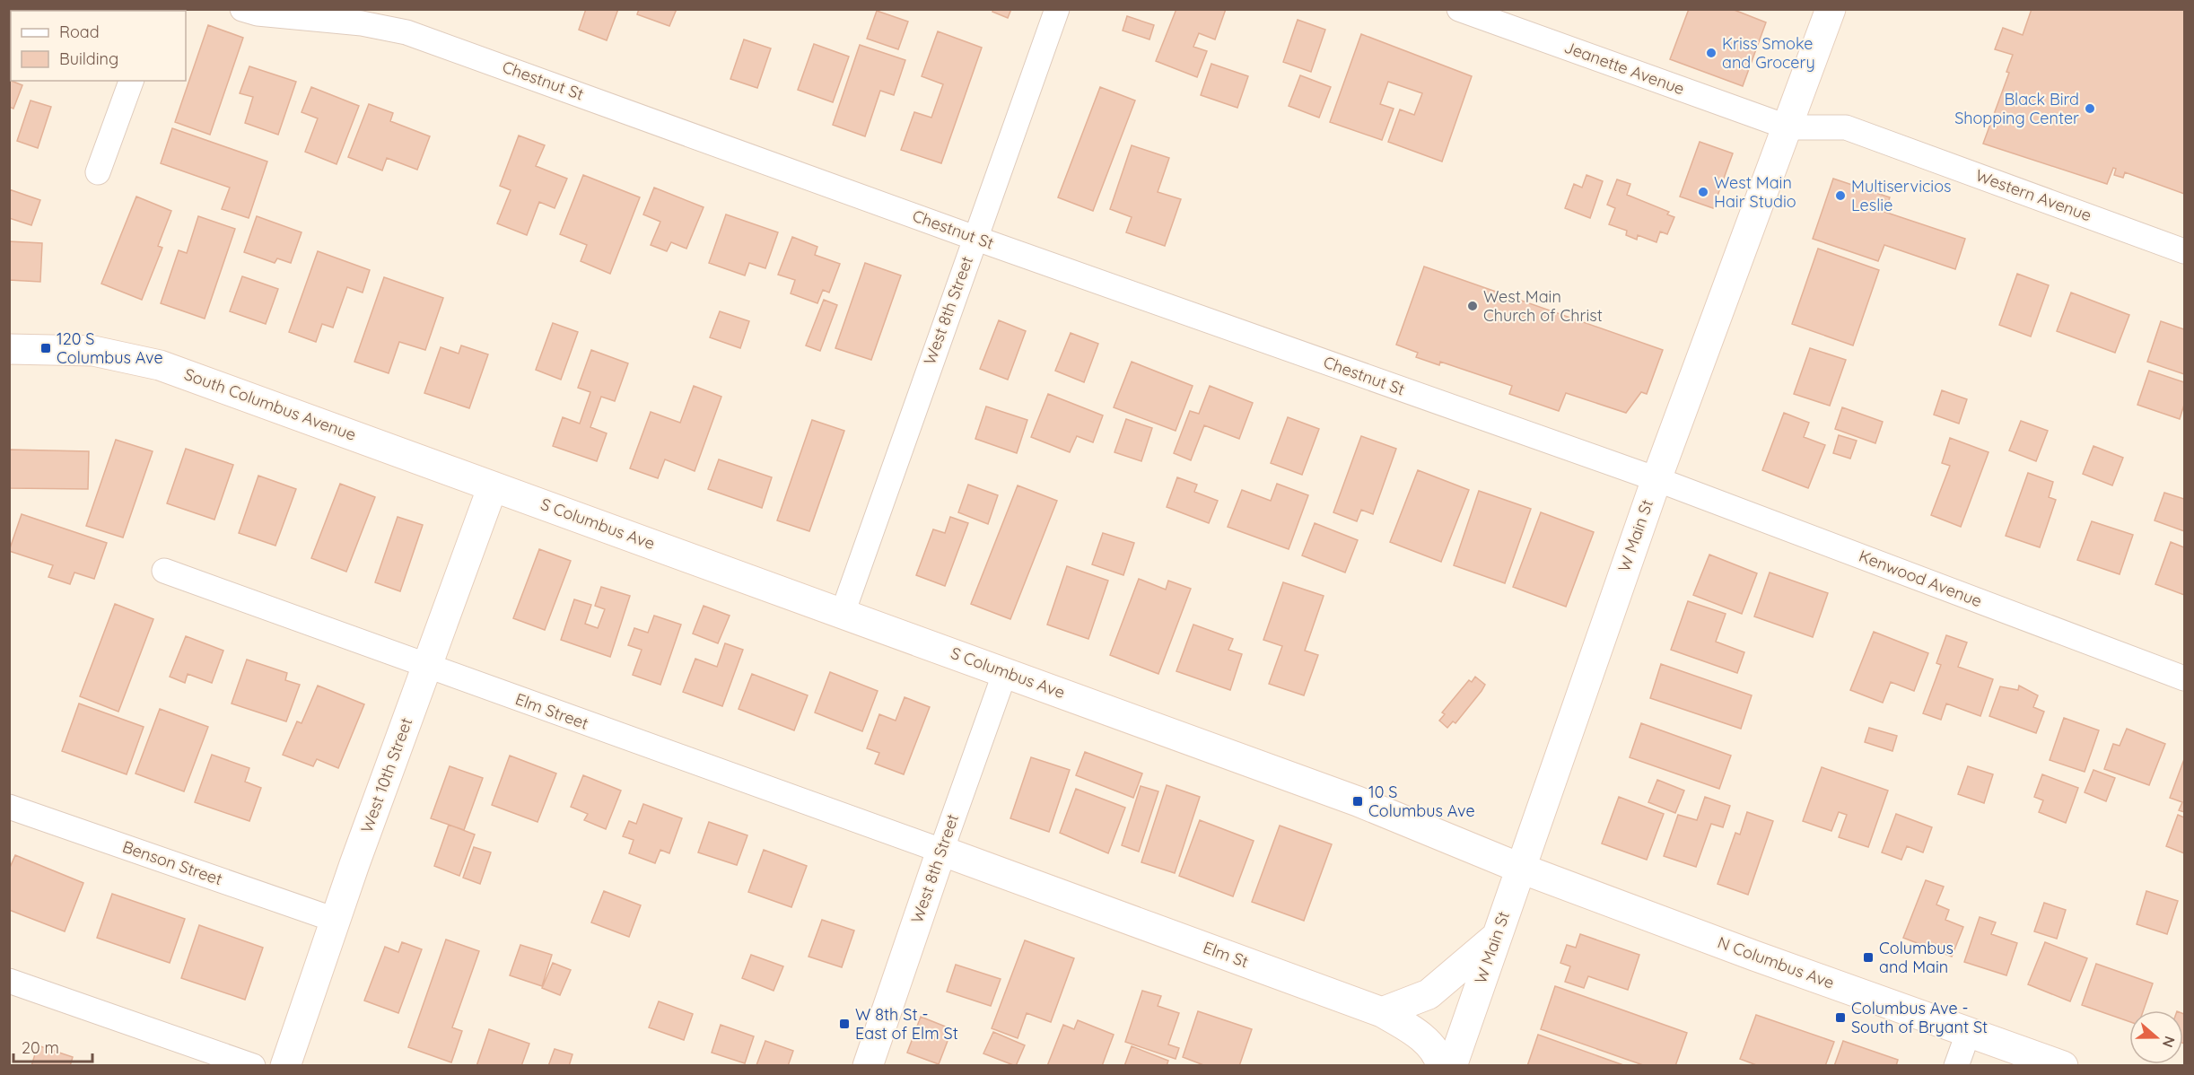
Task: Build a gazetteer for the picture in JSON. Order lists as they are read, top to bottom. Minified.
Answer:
{"streets":{"main road":["West 8th Street","South Columbus Avenue","S Columbus Ave","W Main St","West 10th Street","Elm St","N Columbus Ave"],"street":["Jeanette Avenue","Chestnut St","Western Avenue","Kenwood Avenue","Elm Street","Benson Street"]},"crossings":[["Jeanette Avenue","Western Avenue"],["Jeanette Avenue","W Main St"],["Chestnut St","West 8th Street"],["Chestnut St","W Main St"],["Chestnut St","Kenwood Avenue"],["Western Avenue","W Main St"],["West 8th Street","S Columbus Ave"],["West 8th Street","Elm Street"],["West 8th Street","Elm St"],["South Columbus Avenue","S Columbus Ave"],["South Columbus Avenue","West 10th Street"],["S Columbus Ave","W Main St"],["S Columbus Ave","West 10th Street"],["S Columbus Ave","N Columbus Ave"],["W Main St","Kenwood Avenue"],["W Main St","N Columbus Ave"],["Elm Street","West 10th Street"],["Elm Street","Elm St"],["West 10th Street","Benson Street"]],"places":{"other":["Kriss Smoke and Grocery","Black Bird Shopping Center","West Main Hair Studio","Multiservicios Leslie","West Main Church of Christ"],"transit":["120 S Columbus Ave","10 S Columbus Ave","Columbus and Main","Columbus Ave - South of Bryant St","W 8th St - East of Elm St"]},"legend":["Road","Building"],"scale_bar":"20 m","north":"right"}
